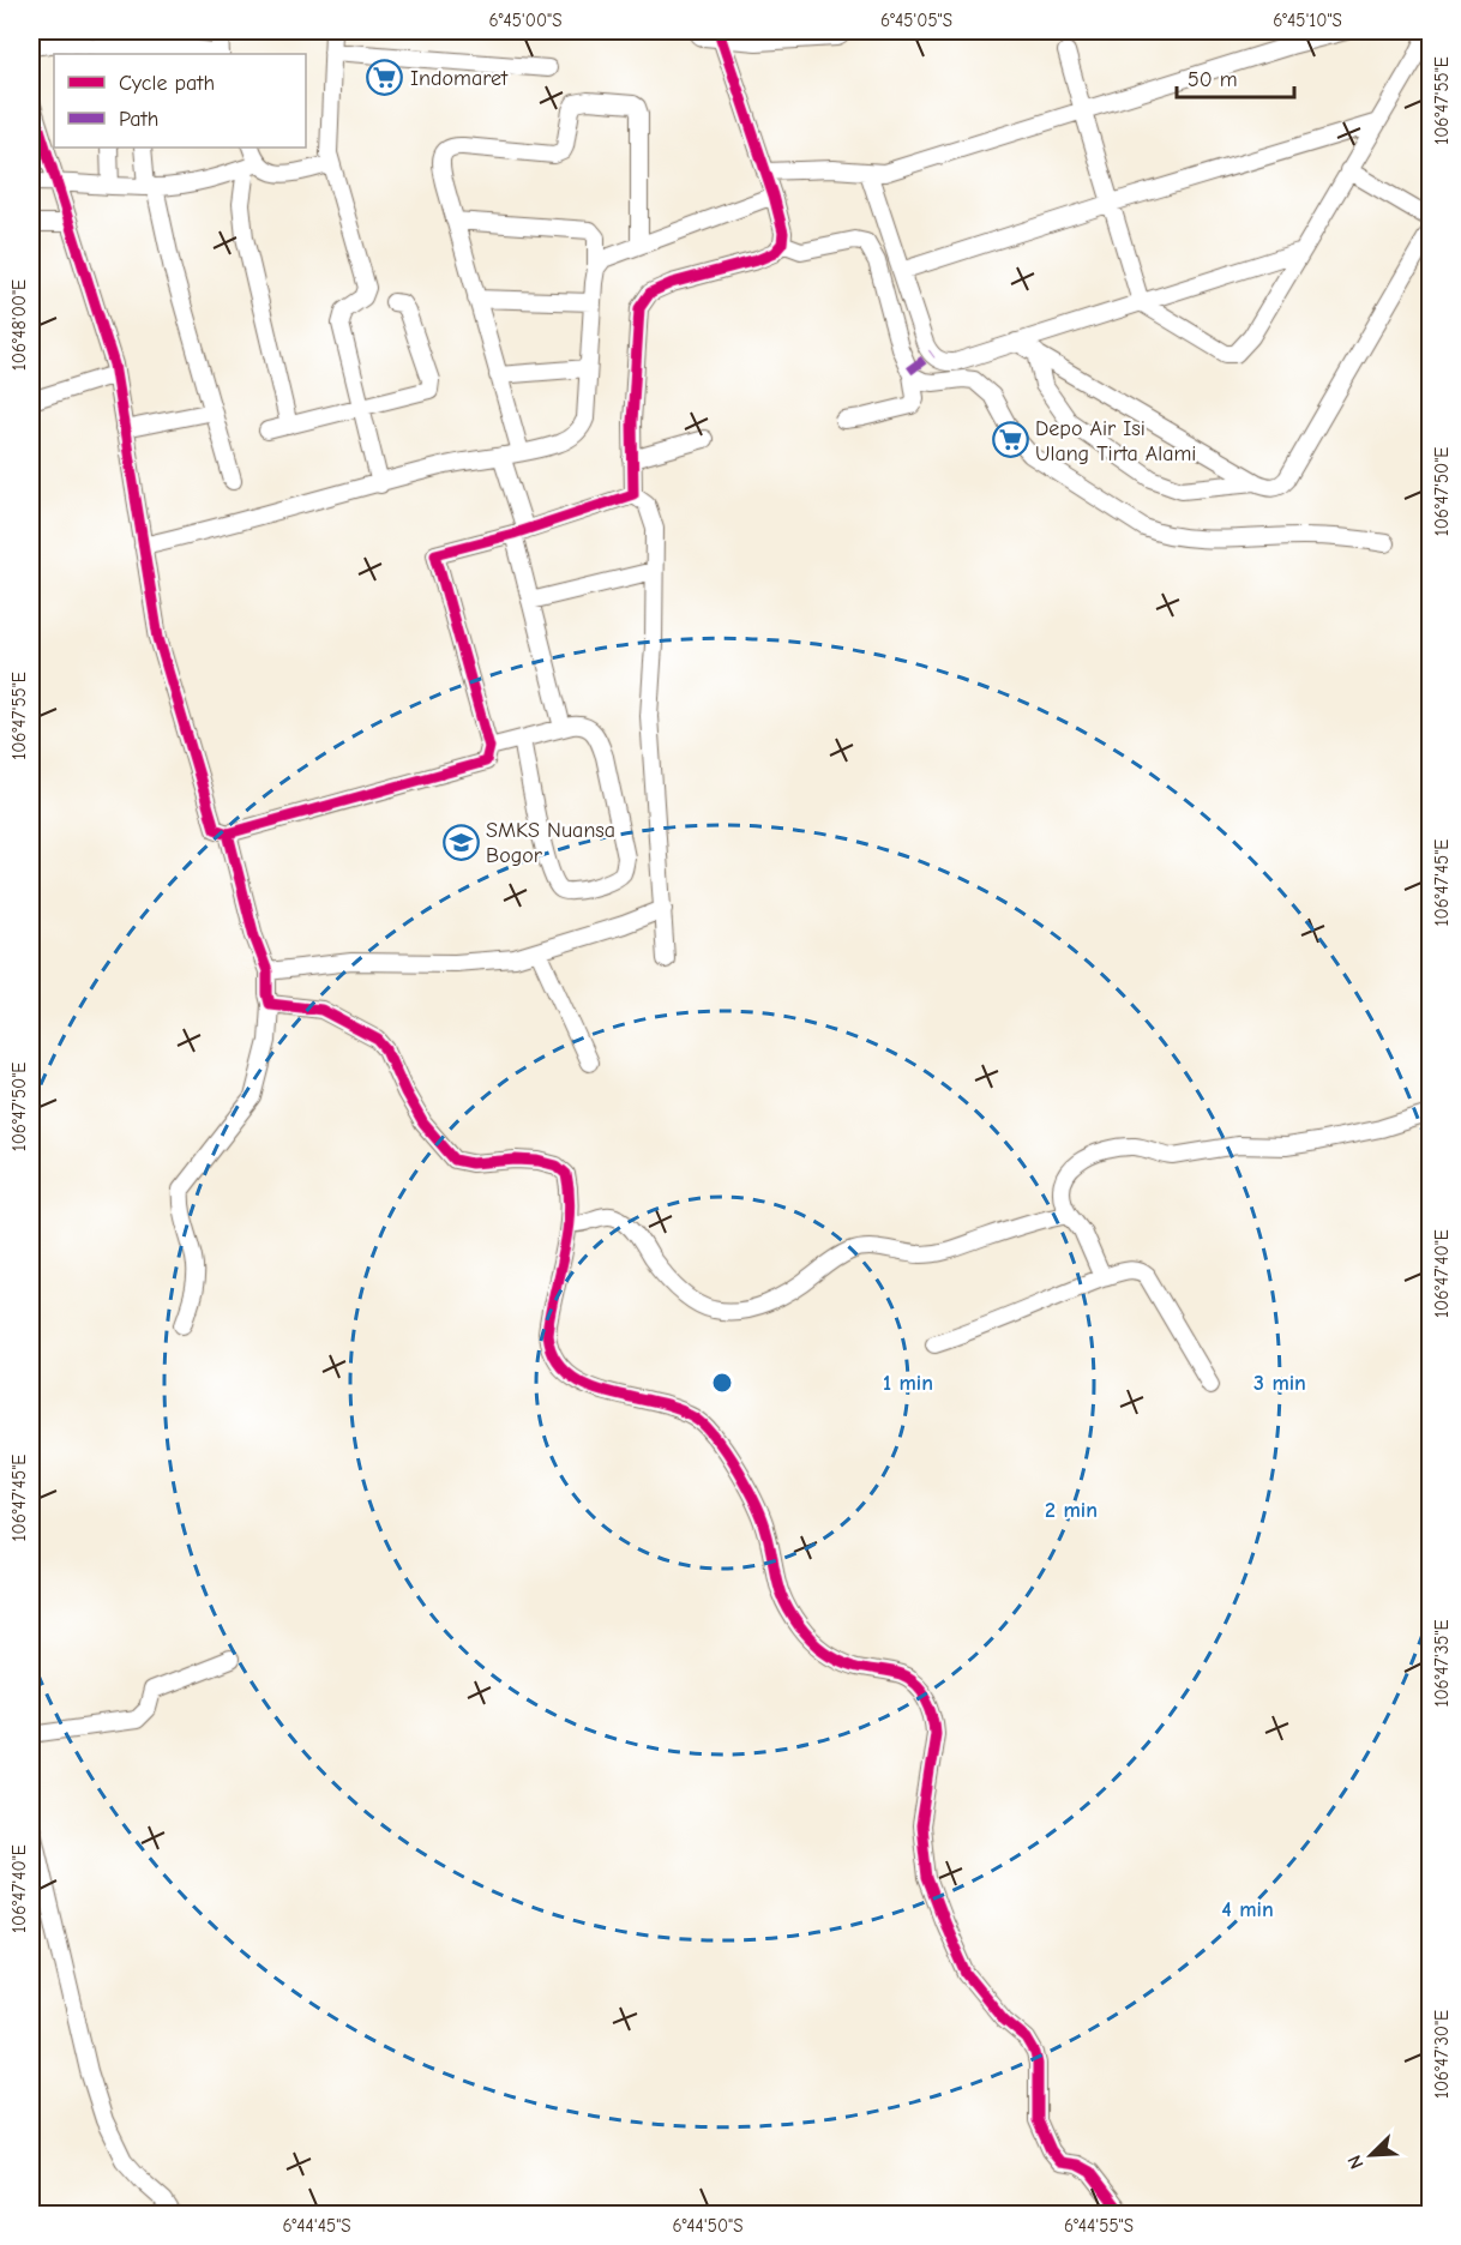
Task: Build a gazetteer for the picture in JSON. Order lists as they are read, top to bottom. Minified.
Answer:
{"places":{"supermarket":["Indomaret","Depo Air Isi Ulang Tirta Alami"],"school or university":["SMKS Nuansa Bogor"]},"legend":["Cycle path","Path"],"scale_bar":"50 m","north":"bottom left","coordinates":["6°45'00\"S","6°45'05\"S","6°45'10\"S","106°47'55\"E","106°48'00\"E","106°47'50\"E","106°47'45\"E","106°47'40\"E","106°47'35\"E","106°47'30\"E","6°44'45\"S","6°44'50\"S","6°44'55\"S"],"rings":["1 min","3 min","2 min","4 min"]}
